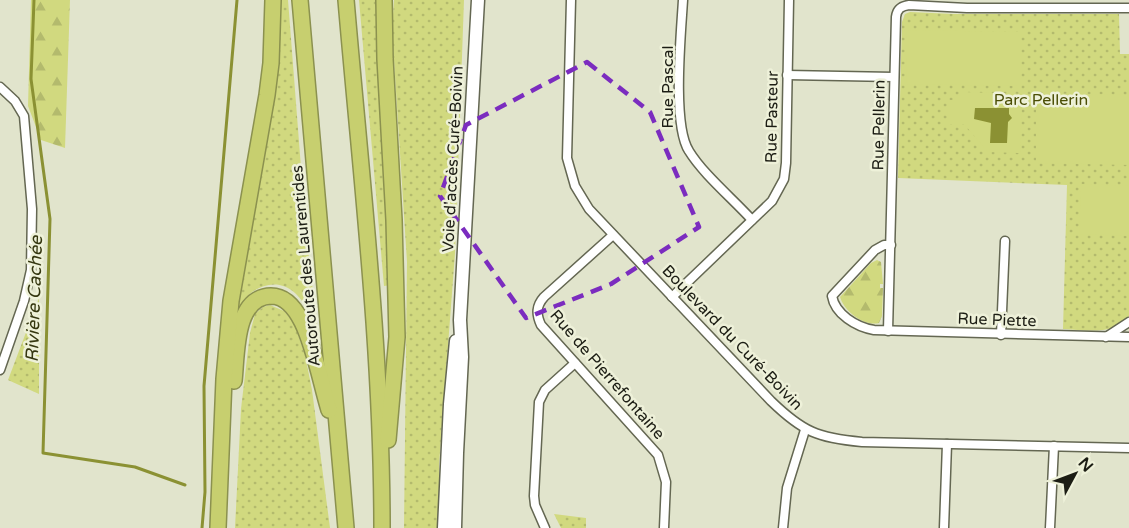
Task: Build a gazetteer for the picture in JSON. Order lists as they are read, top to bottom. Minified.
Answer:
{"streets":{"highway":["Autoroute des Laurentides"],"street":["Rue Pascal","Rue Pasteur","Rue Pellerin","Voie d'accès Curé-Boivin","Rue Piette","Boulevard du Curé-Boivin","Rue de Pierrefontaine"]},"crossings":[["Rue Pascal","Rue Pasteur"],["Rue Pasteur","Boulevard du Curé-Boivin"],["Rue Pellerin","Rue Piette"],["Boulevard du Curé-Boivin","Rue de Pierrefontaine"]],"water":["Rivière Cachée"],"parks":["Parc Pellerin"],"north":"top right"}
